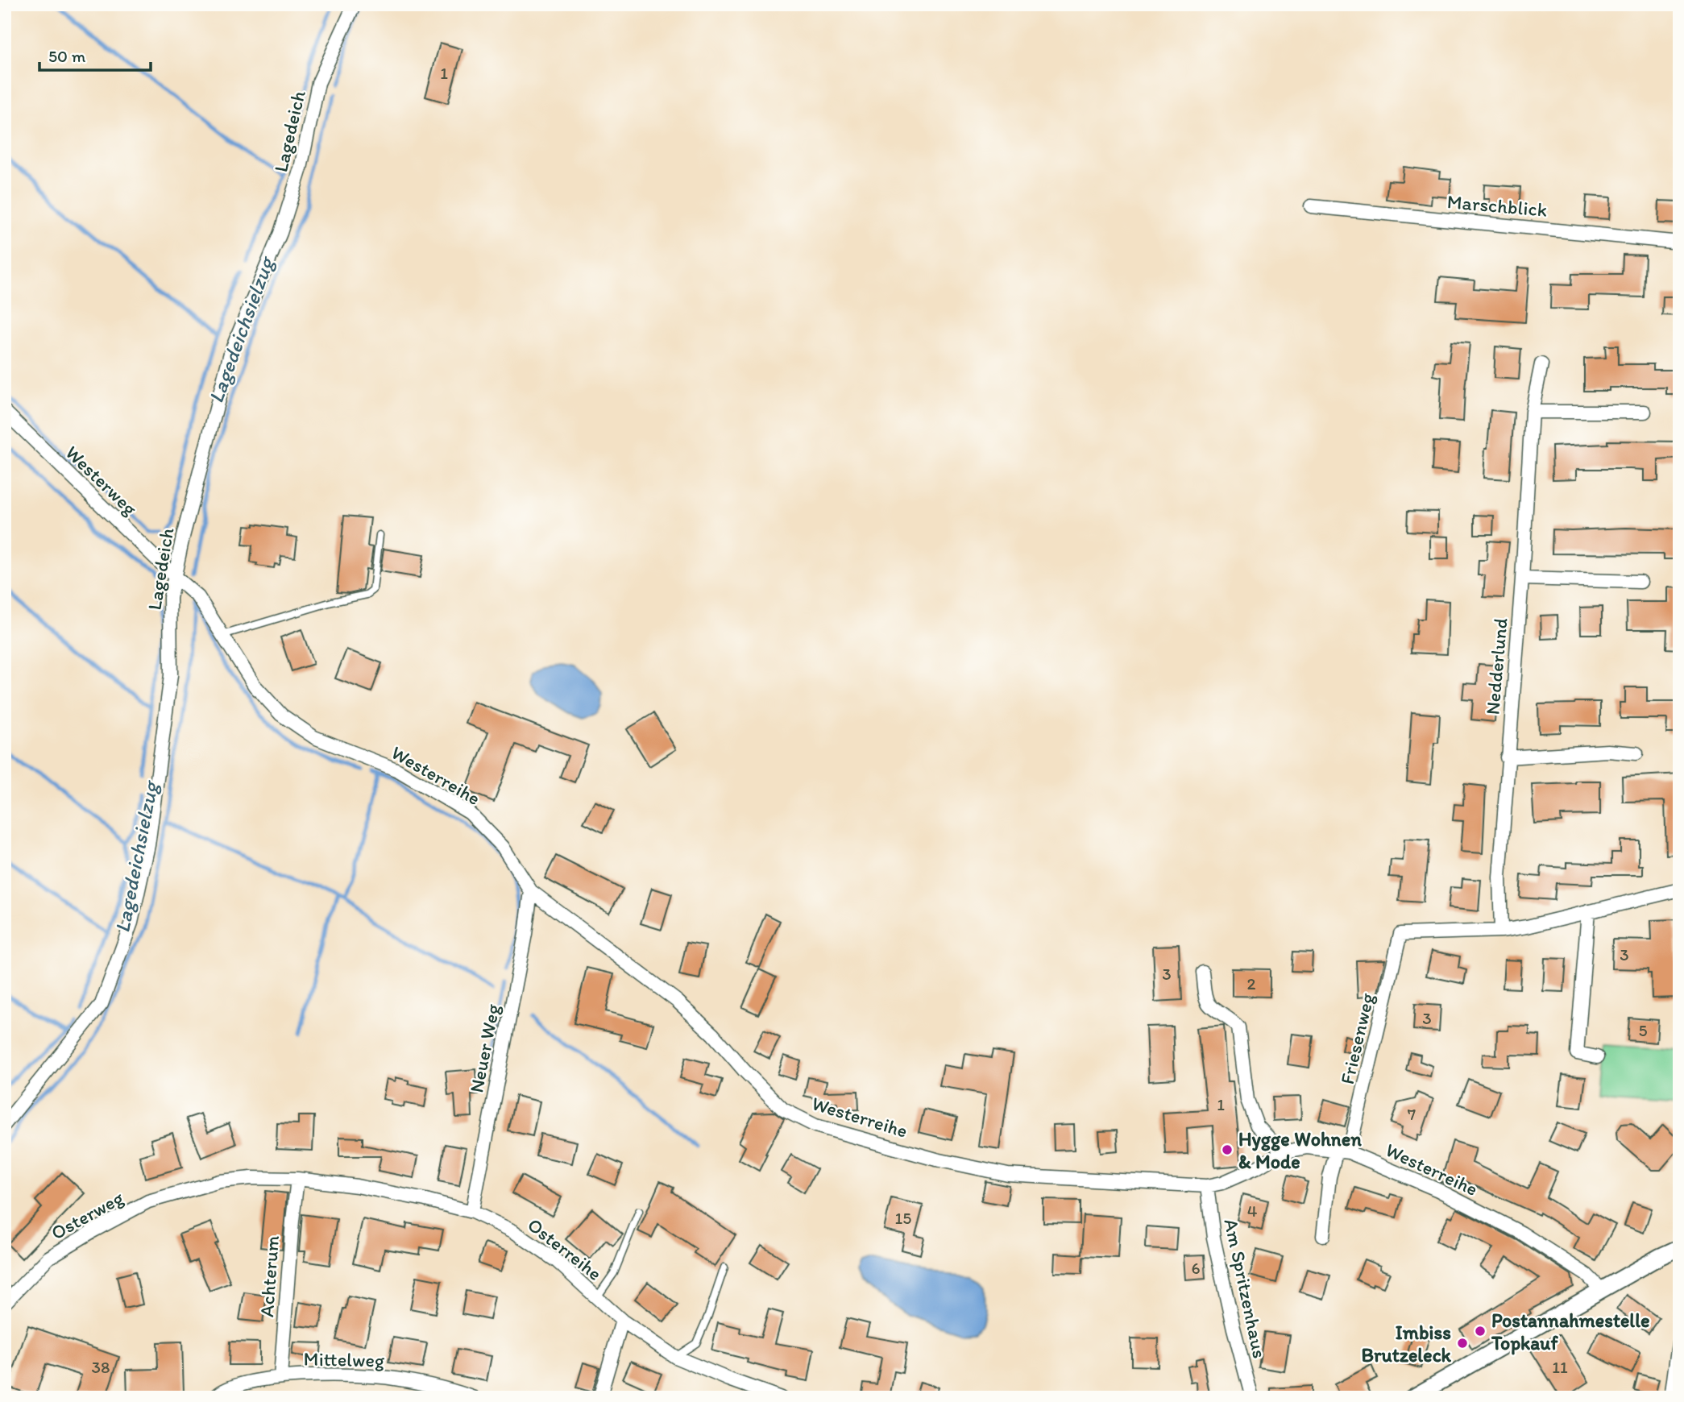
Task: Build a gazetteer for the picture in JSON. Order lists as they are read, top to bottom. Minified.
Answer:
{"streets":{"street":["Lagedeich","Marschblick","Westerweg","Nedderlund","Westerreihe","Friesenweg","Neuer Weg","Osterweg","Osterreihe","Achterum","Am Spritzenhaus","Mittelweg"]},"crossings":[["Lagedeich","Westerweg"],["Lagedeich","Westerreihe"],["Westerweg","Westerreihe"],["Nedderlund","Friesenweg"],["Westerreihe","Friesenweg"],["Westerreihe","Neuer Weg"],["Westerreihe","Am Spritzenhaus"],["Neuer Weg","Osterreihe"],["Osterweg","Osterreihe"],["Osterreihe","Achterum"],["Achterum","Mittelweg"]],"water":["Lagedeichsielzug"],"places":["Hygge Wohnen & Mode","Postannahmestelle Topkauf","Imbiss Brutzeleck"],"house_numbers":["1","3","3","2","3","5","1","7","4","15","6","38","11"],"scale_bar":"50 m"}
